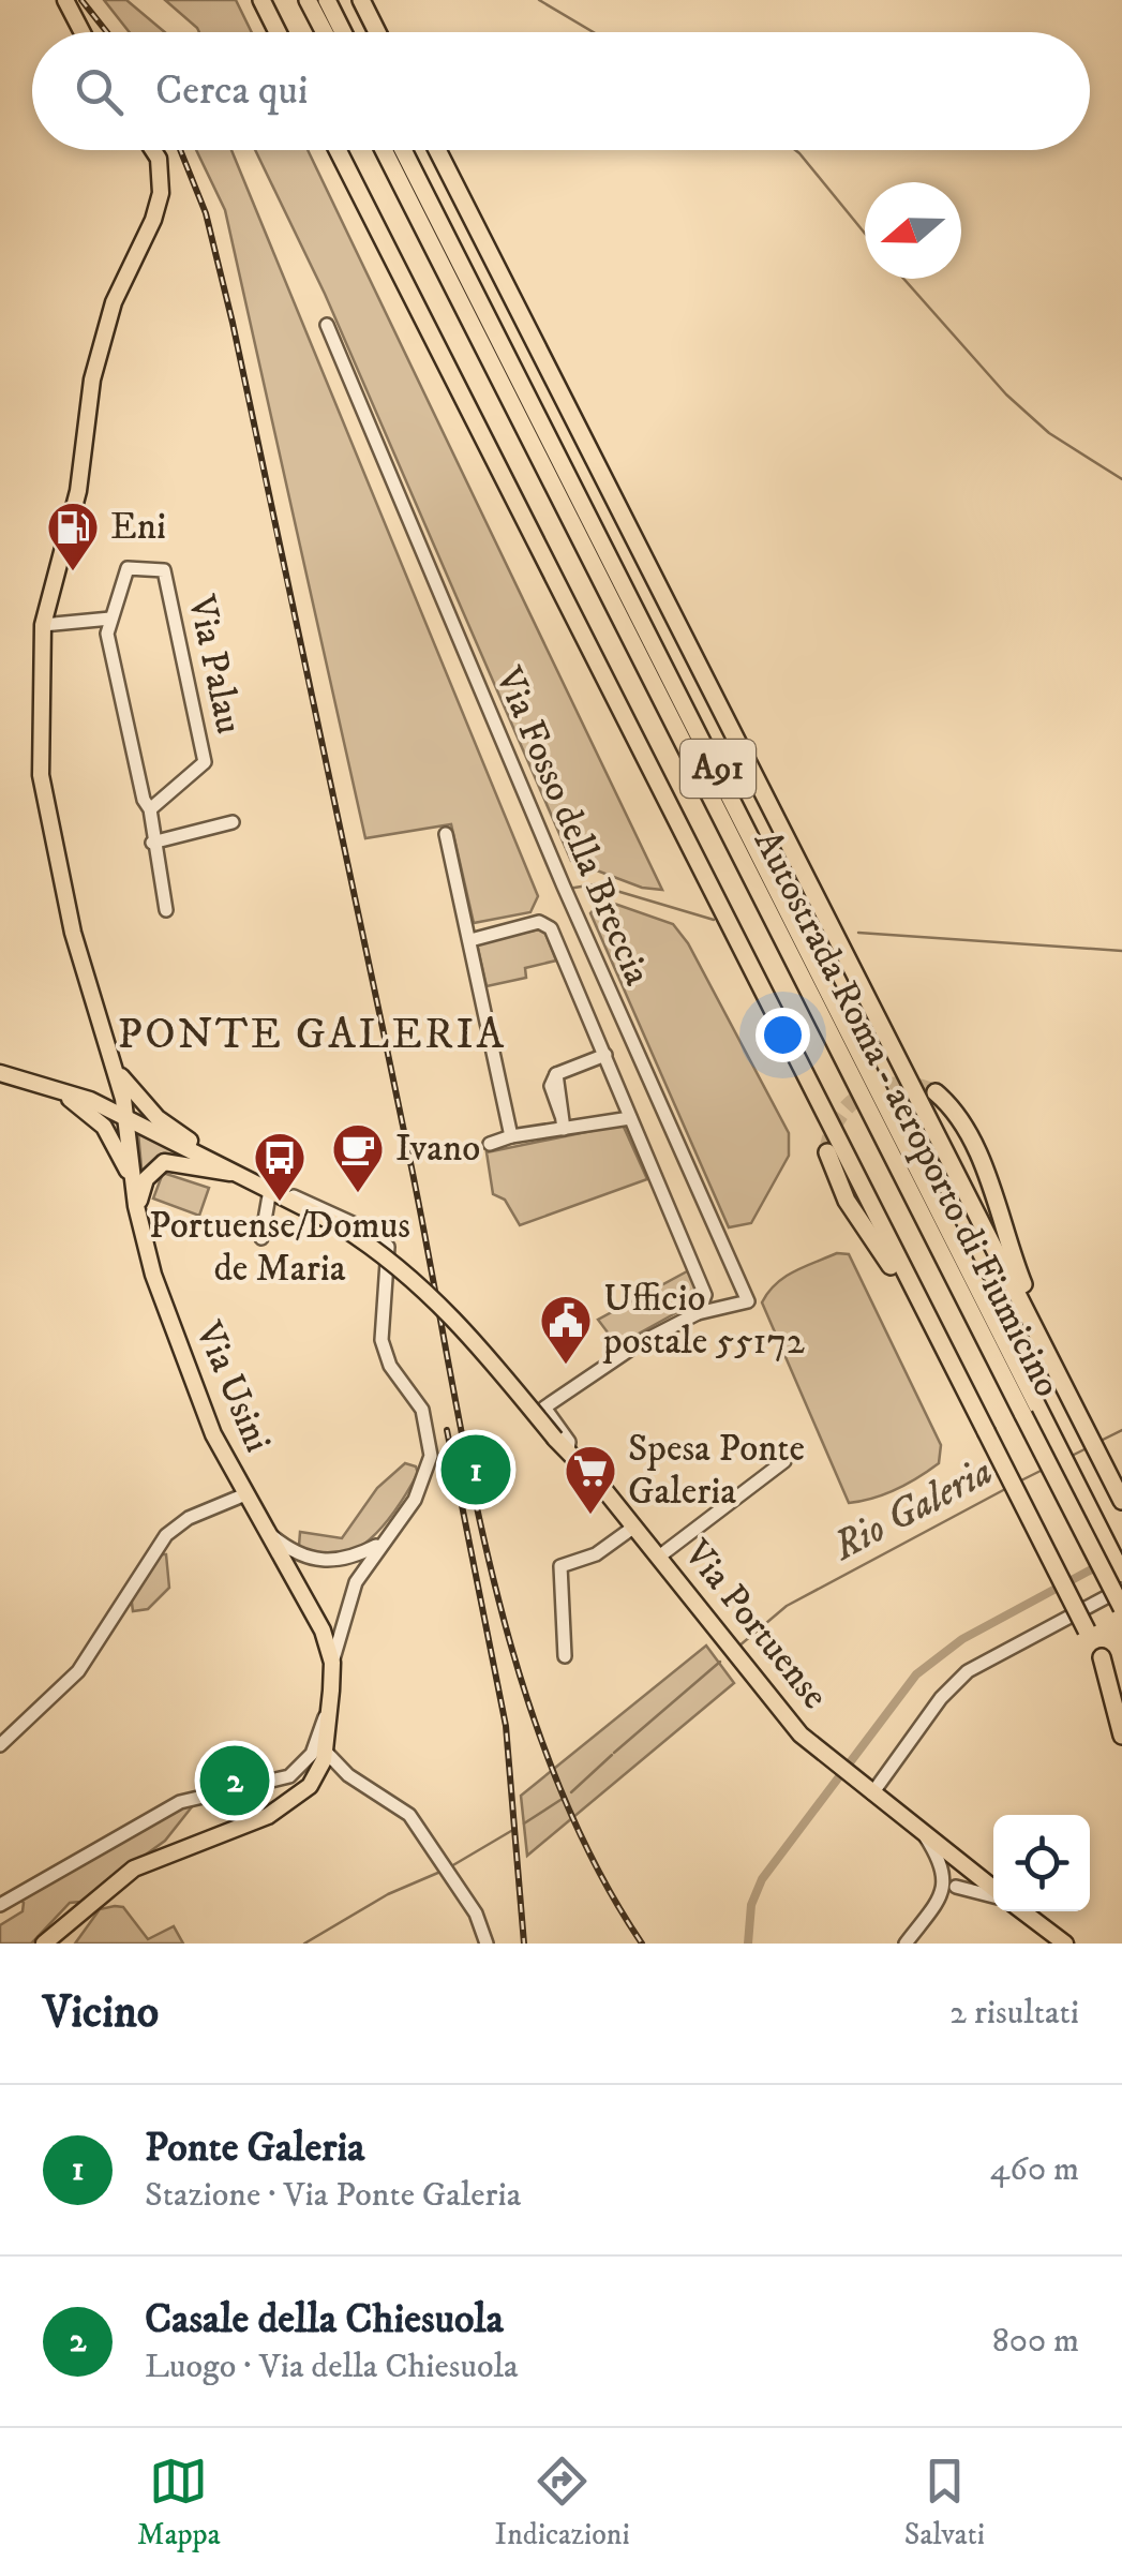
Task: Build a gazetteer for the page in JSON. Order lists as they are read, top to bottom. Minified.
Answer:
{"streets":{"highway":["A91","Autostrada Roma - aeroporto di Fiumicino"],"main road":["Via Usini","Via Portuense"],"street":["Via Palau","Via Fosso della Breccia"]},"crossings":[["Via Usini","Via Portuense"]],"districts":["PONTE GALERIA"],"water":["Rio Galeria"],"places":{"fuel station":["Eni"],"cafe":["Ivano"],"bus stop":["Portuense/Domus de Maria"],"public building":["Ufficio postale 55172"],"supermarket":["Spesa Ponte Galeria"]},"north":"left","page":{"search":"Cerca qui","pins":["1","2"],"heading":["Vicino","2 risultati"],"list":[{"mark":"1","name":"Ponte Galeria","note":"Stazione · Via Ponte Galeria","value":"460 m"},{"mark":"2","name":"Casale della Chiesuola","note":"Luogo · Via della Chiesuola","value":"800 m"}],"nav":["Mappa","Indicazioni","Salvati"]}}
